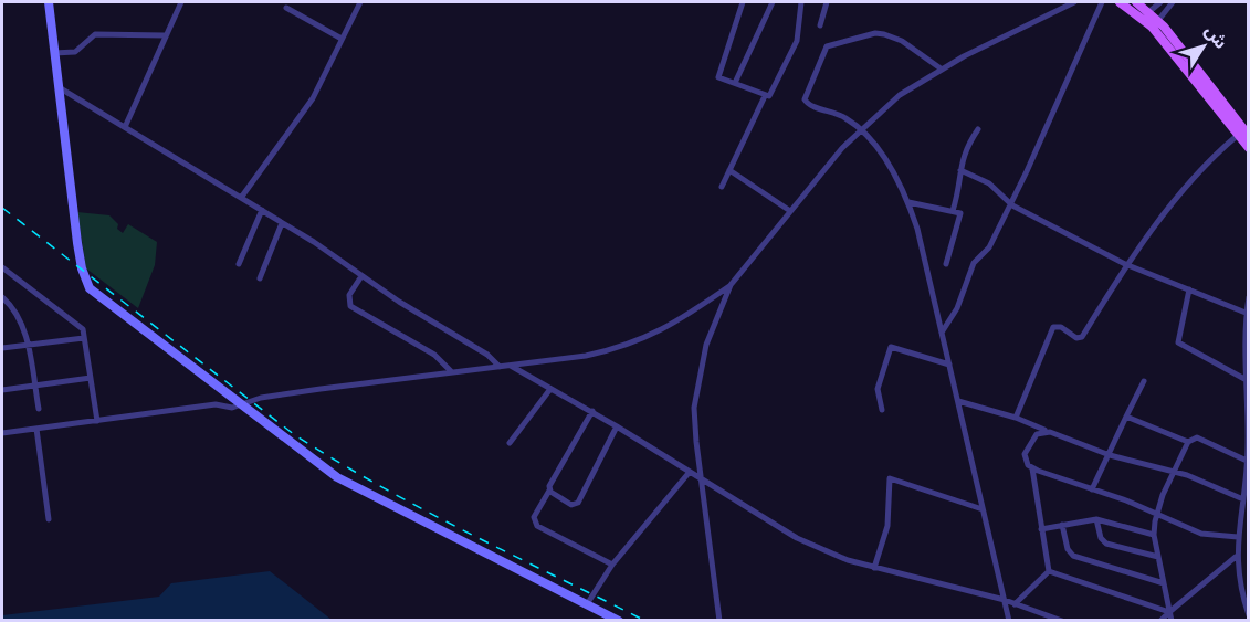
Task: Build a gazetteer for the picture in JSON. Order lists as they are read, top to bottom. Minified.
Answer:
{"north":"top right"}
